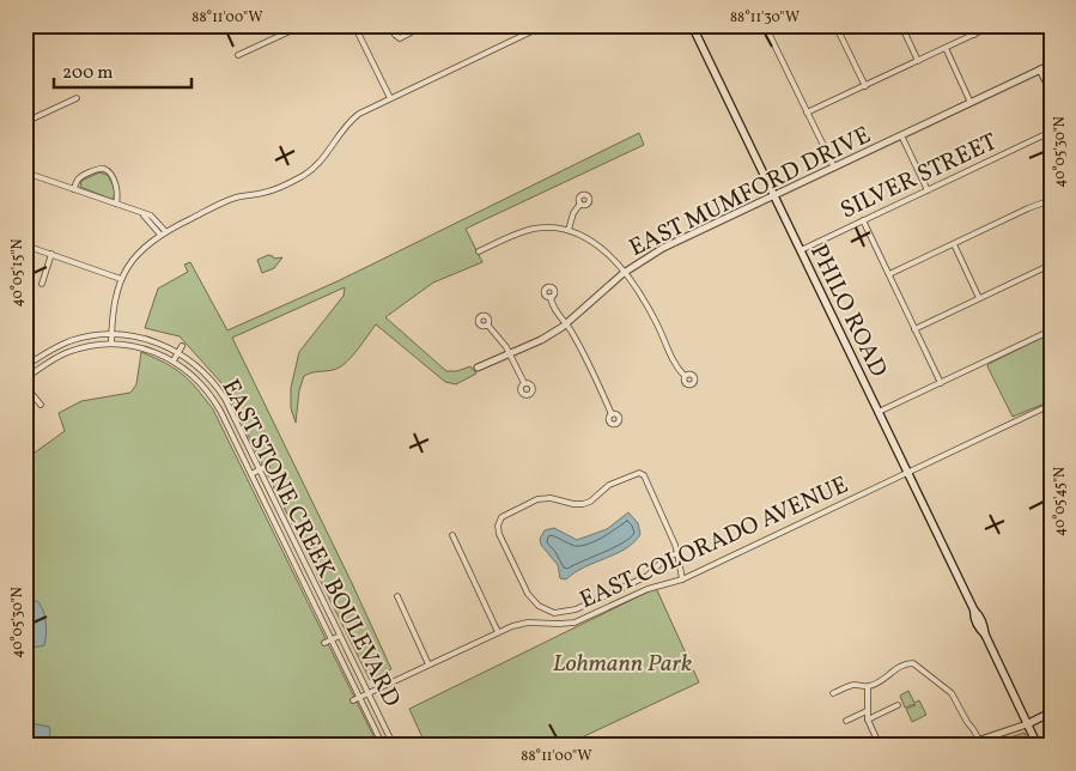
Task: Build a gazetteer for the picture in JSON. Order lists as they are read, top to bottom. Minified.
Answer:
{"streets":{"main road":["PHILO ROAD"],"street":["SILVER STREET","EAST MUMFORD DRIVE","EAST COLORADO AVENUE","EAST STONE CREEK BOULEVARD"]},"crossings":[["SILVER STREET","PHILO ROAD"],["EAST MUMFORD DRIVE","PHILO ROAD"],["PHILO ROAD","EAST COLORADO AVENUE"],["EAST COLORADO AVENUE","EAST STONE CREEK BOULEVARD"]],"parks":["Lohmann Park"],"scale_bar":"200 m","coordinates":["88°11'00\"W","88°11'30\"W","40°05'30\"N","40°05'15\"N","40°05'45\"N"]}
